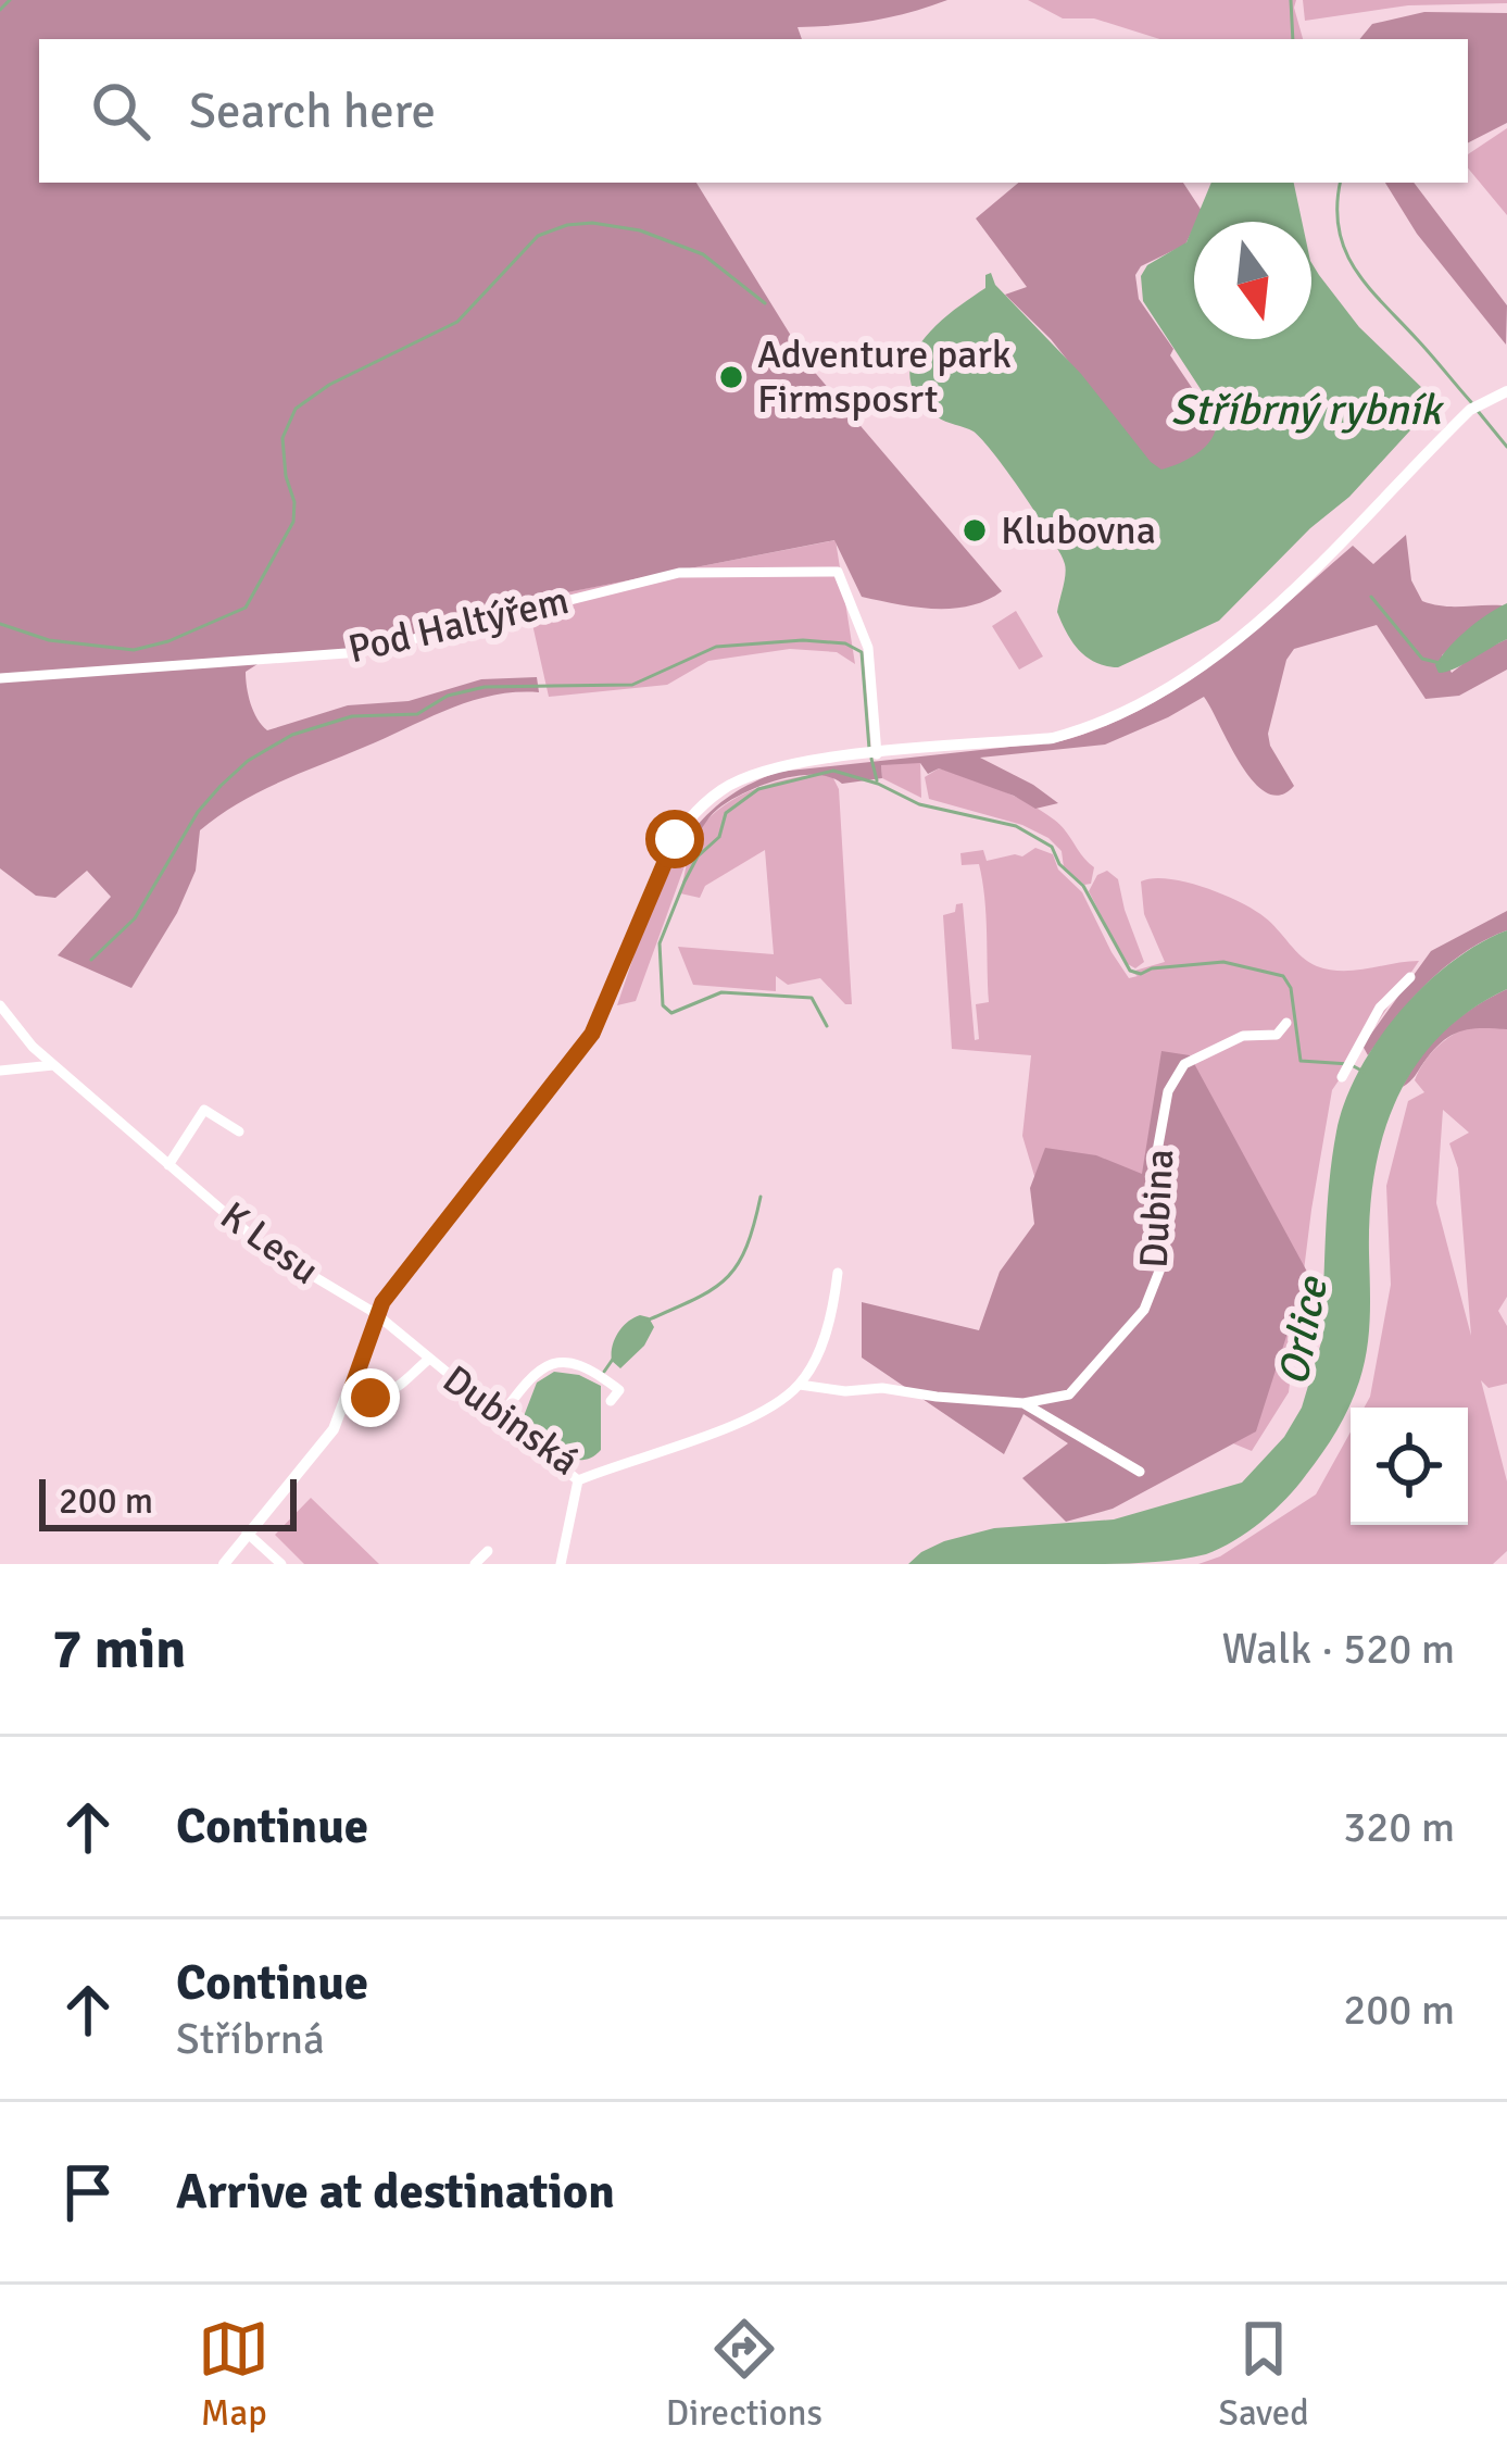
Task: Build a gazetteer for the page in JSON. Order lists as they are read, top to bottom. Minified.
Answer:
{"streets":{"street":["Pod Haltýřem","Dubina","K Lesu","Dubinská"]},"crossings":[["Dubina","Dubinská"],["K Lesu","Dubinská"]],"water":["Stříbrný rybník","Orlice"],"places":["Adventure park Firmsposrt","Klubovna"],"scale_bar":"200 m","north":"bottom","page":{"search":"Search here","scale":"200 m","heading":["7 min","Walk · 520 m"],"list":[["Continue","320 m"],["Continue","Stříbrná","200 m"],"Arrive at destination"],"nav":["Map","Directions","Saved"]}}
